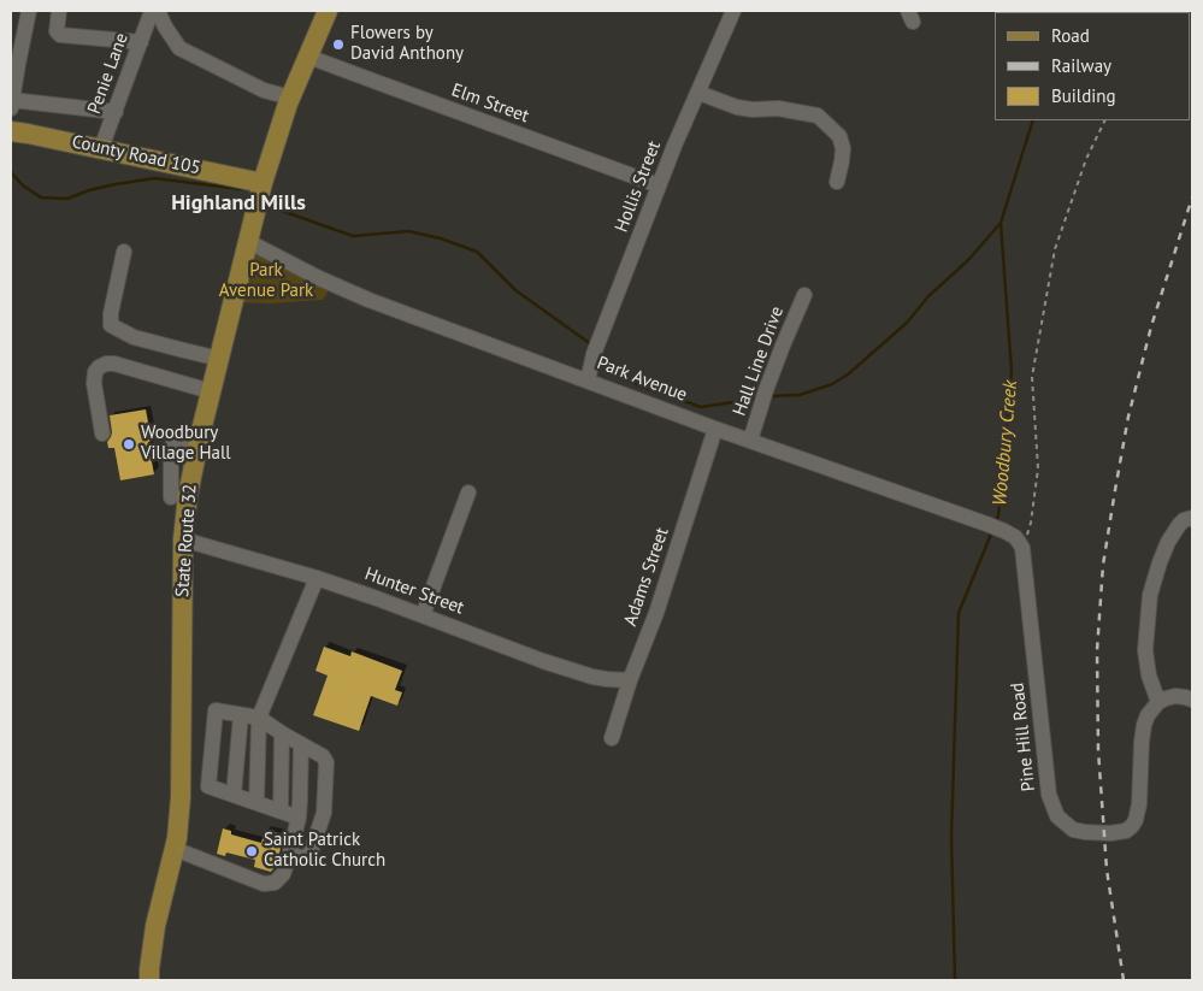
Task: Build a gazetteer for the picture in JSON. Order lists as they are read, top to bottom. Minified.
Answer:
{"streets":{"main road":["County Road 105","State Route 32"],"street":["Penie Lane","Elm Street","Hollis Street","Hall Line Drive","Park Avenue","Adams Street","Hunter Street","Pine Hill Road"]},"crossings":[["Penie Lane","County Road 105"],["Elm Street","Hollis Street"],["Elm Street","State Route 32"],["County Road 105","State Route 32"],["Hollis Street","Park Avenue"],["Hall Line Drive","Park Avenue"],["Park Avenue","State Route 32"],["Park Avenue","Adams Street"],["Park Avenue","Pine Hill Road"],["State Route 32","Hunter Street"],["Adams Street","Hunter Street"]],"districts":["Highland Mills"],"water":["Woodbury Creek"],"parks":["Park Avenue Park"],"places":["Flowers by David Anthony","Woodbury Village Hall","Saint Patrick Catholic Church"],"legend":["Road","Railway","Building"]}
